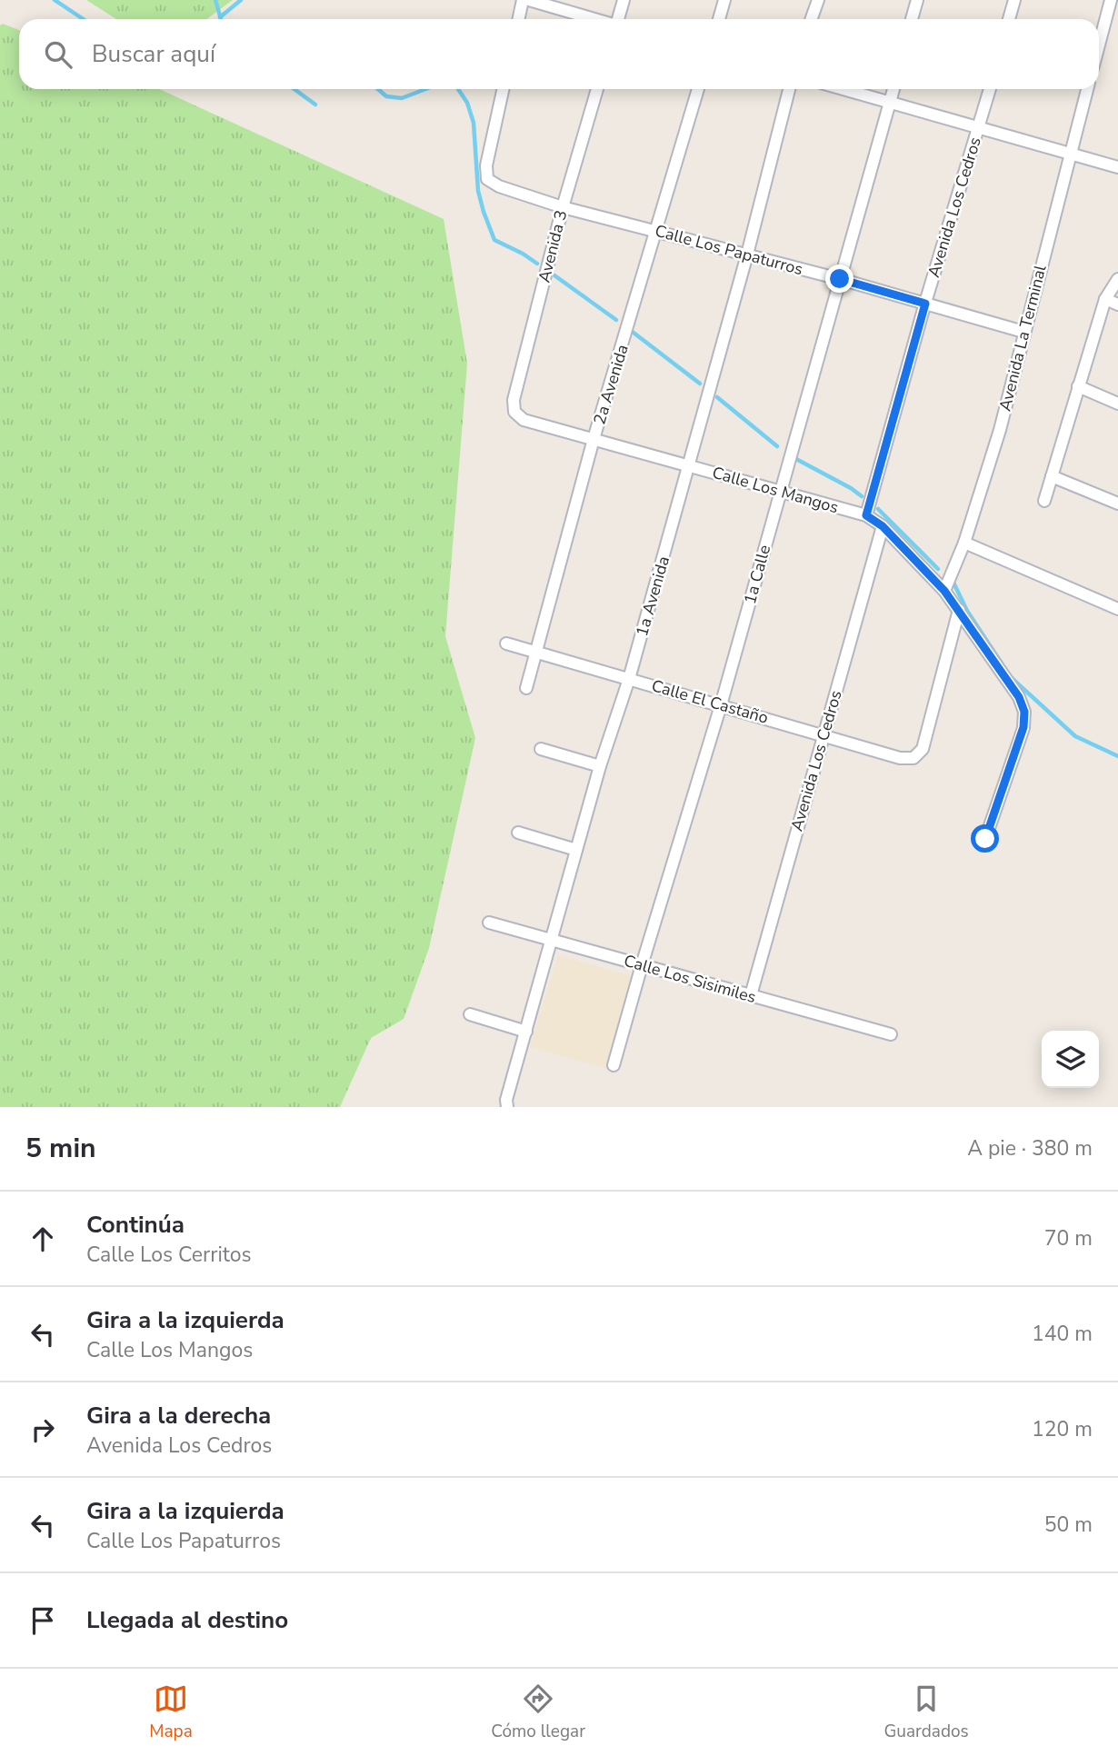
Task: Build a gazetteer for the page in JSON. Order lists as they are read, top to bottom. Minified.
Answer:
{"streets":{"street":["Avenida Los Cedros","Avenida 3","Calle Los Papaturros","Avenida La Terminal","2a Avenida","Calle Los Mangos","1a Calle","1a Avenida","Calle El Castaño","Calle Los Sisimiles"]},"crossings":[["Avenida Los Cedros","Calle Los Papaturros"],["Avenida Los Cedros","Calle Los Mangos"],["Avenida Los Cedros","Calle El Castaño"],["Avenida Los Cedros","Calle Los Sisimiles"],["Avenida 3","Calle Los Papaturros"],["Avenida 3","Calle Los Mangos"],["Calle Los Papaturros","Avenida La Terminal"],["Calle Los Papaturros","2a Avenida"],["Calle Los Papaturros","1a Calle"],["Calle Los Papaturros","1a Avenida"],["Avenida La Terminal","Calle Los Mangos"],["2a Avenida","Calle Los Mangos"],["2a Avenida","Calle El Castaño"],["Calle Los Mangos","1a Calle"],["Calle Los Mangos","1a Avenida"],["Calle Los Mangos","Calle El Castaño"],["1a Calle","Calle El Castaño"],["1a Calle","Calle Los Sisimiles"],["1a Avenida","Calle El Castaño"],["1a Avenida","Calle Los Sisimiles"]],"page":{"search":"Buscar aquí","heading":["5 min","A pie · 380 m"],"list":[["Continúa","Calle Los Cerritos","70 m"],["Gira a la izquierda","Calle Los Mangos","140 m"],["Gira a la derecha","Avenida Los Cedros","120 m"],["Gira a la izquierda","Calle Los Papaturros","50 m"],"Llegada al destino"],"nav":["Mapa","Cómo llegar","Guardados"]}}
